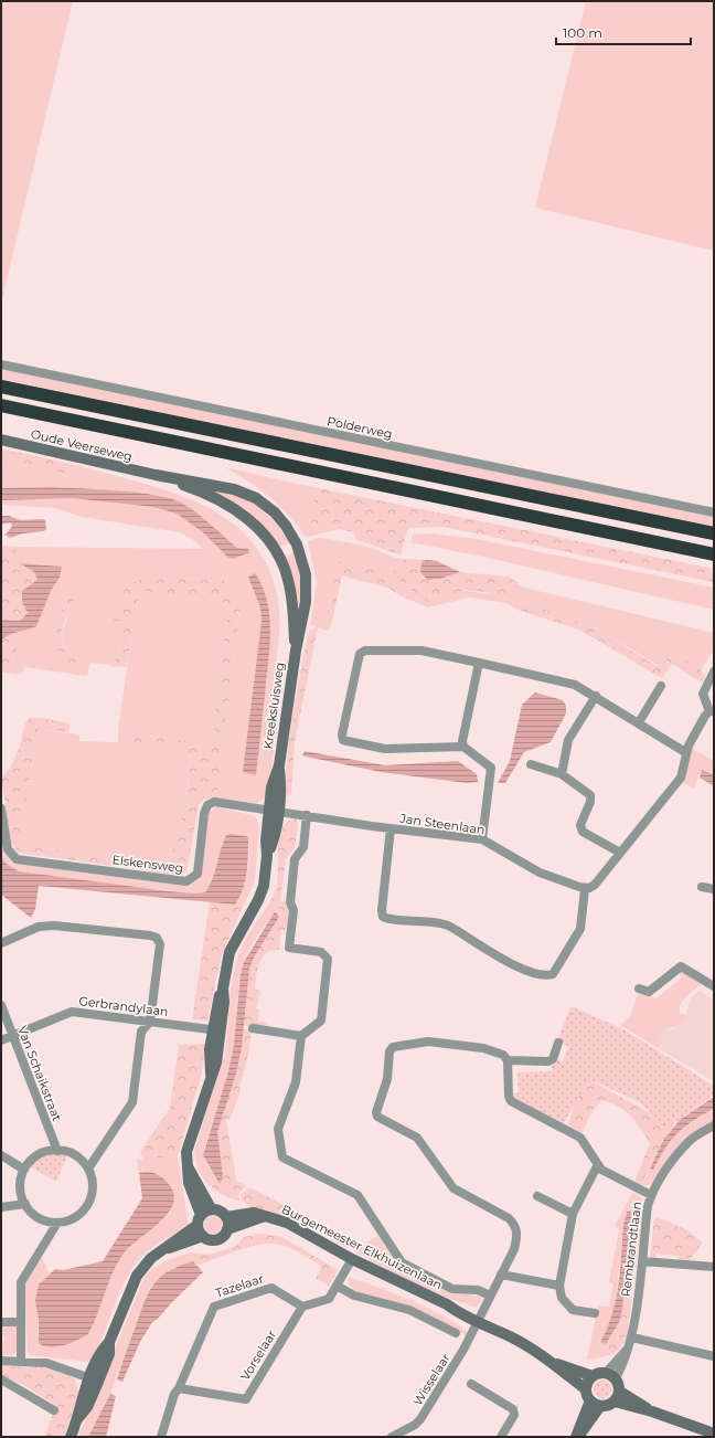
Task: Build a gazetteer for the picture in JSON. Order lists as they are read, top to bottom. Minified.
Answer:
{"streets":{"street":["Polderweg","Oude Veerseweg","Kreeksluisweg","Jan Steenlaan","Elskensweg","Gerbrandylaan","Van Schaikstraat","Burgemeester Elkhuizenlaan","Rembrandtlaan","Tazelaar","Vorselaar","Wisselaar"]},"crossings":[["Oude Veerseweg","Kreeksluisweg"],["Kreeksluisweg","Jan Steenlaan"],["Kreeksluisweg","Elskensweg"],["Kreeksluisweg","Gerbrandylaan"],["Kreeksluisweg","Burgemeester Elkhuizenlaan"],["Jan Steenlaan","Elskensweg"],["Gerbrandylaan","Van Schaikstraat"],["Burgemeester Elkhuizenlaan","Rembrandtlaan"],["Burgemeester Elkhuizenlaan","Wisselaar"],["Tazelaar","Vorselaar"]],"scale_bar":"100 m"}
